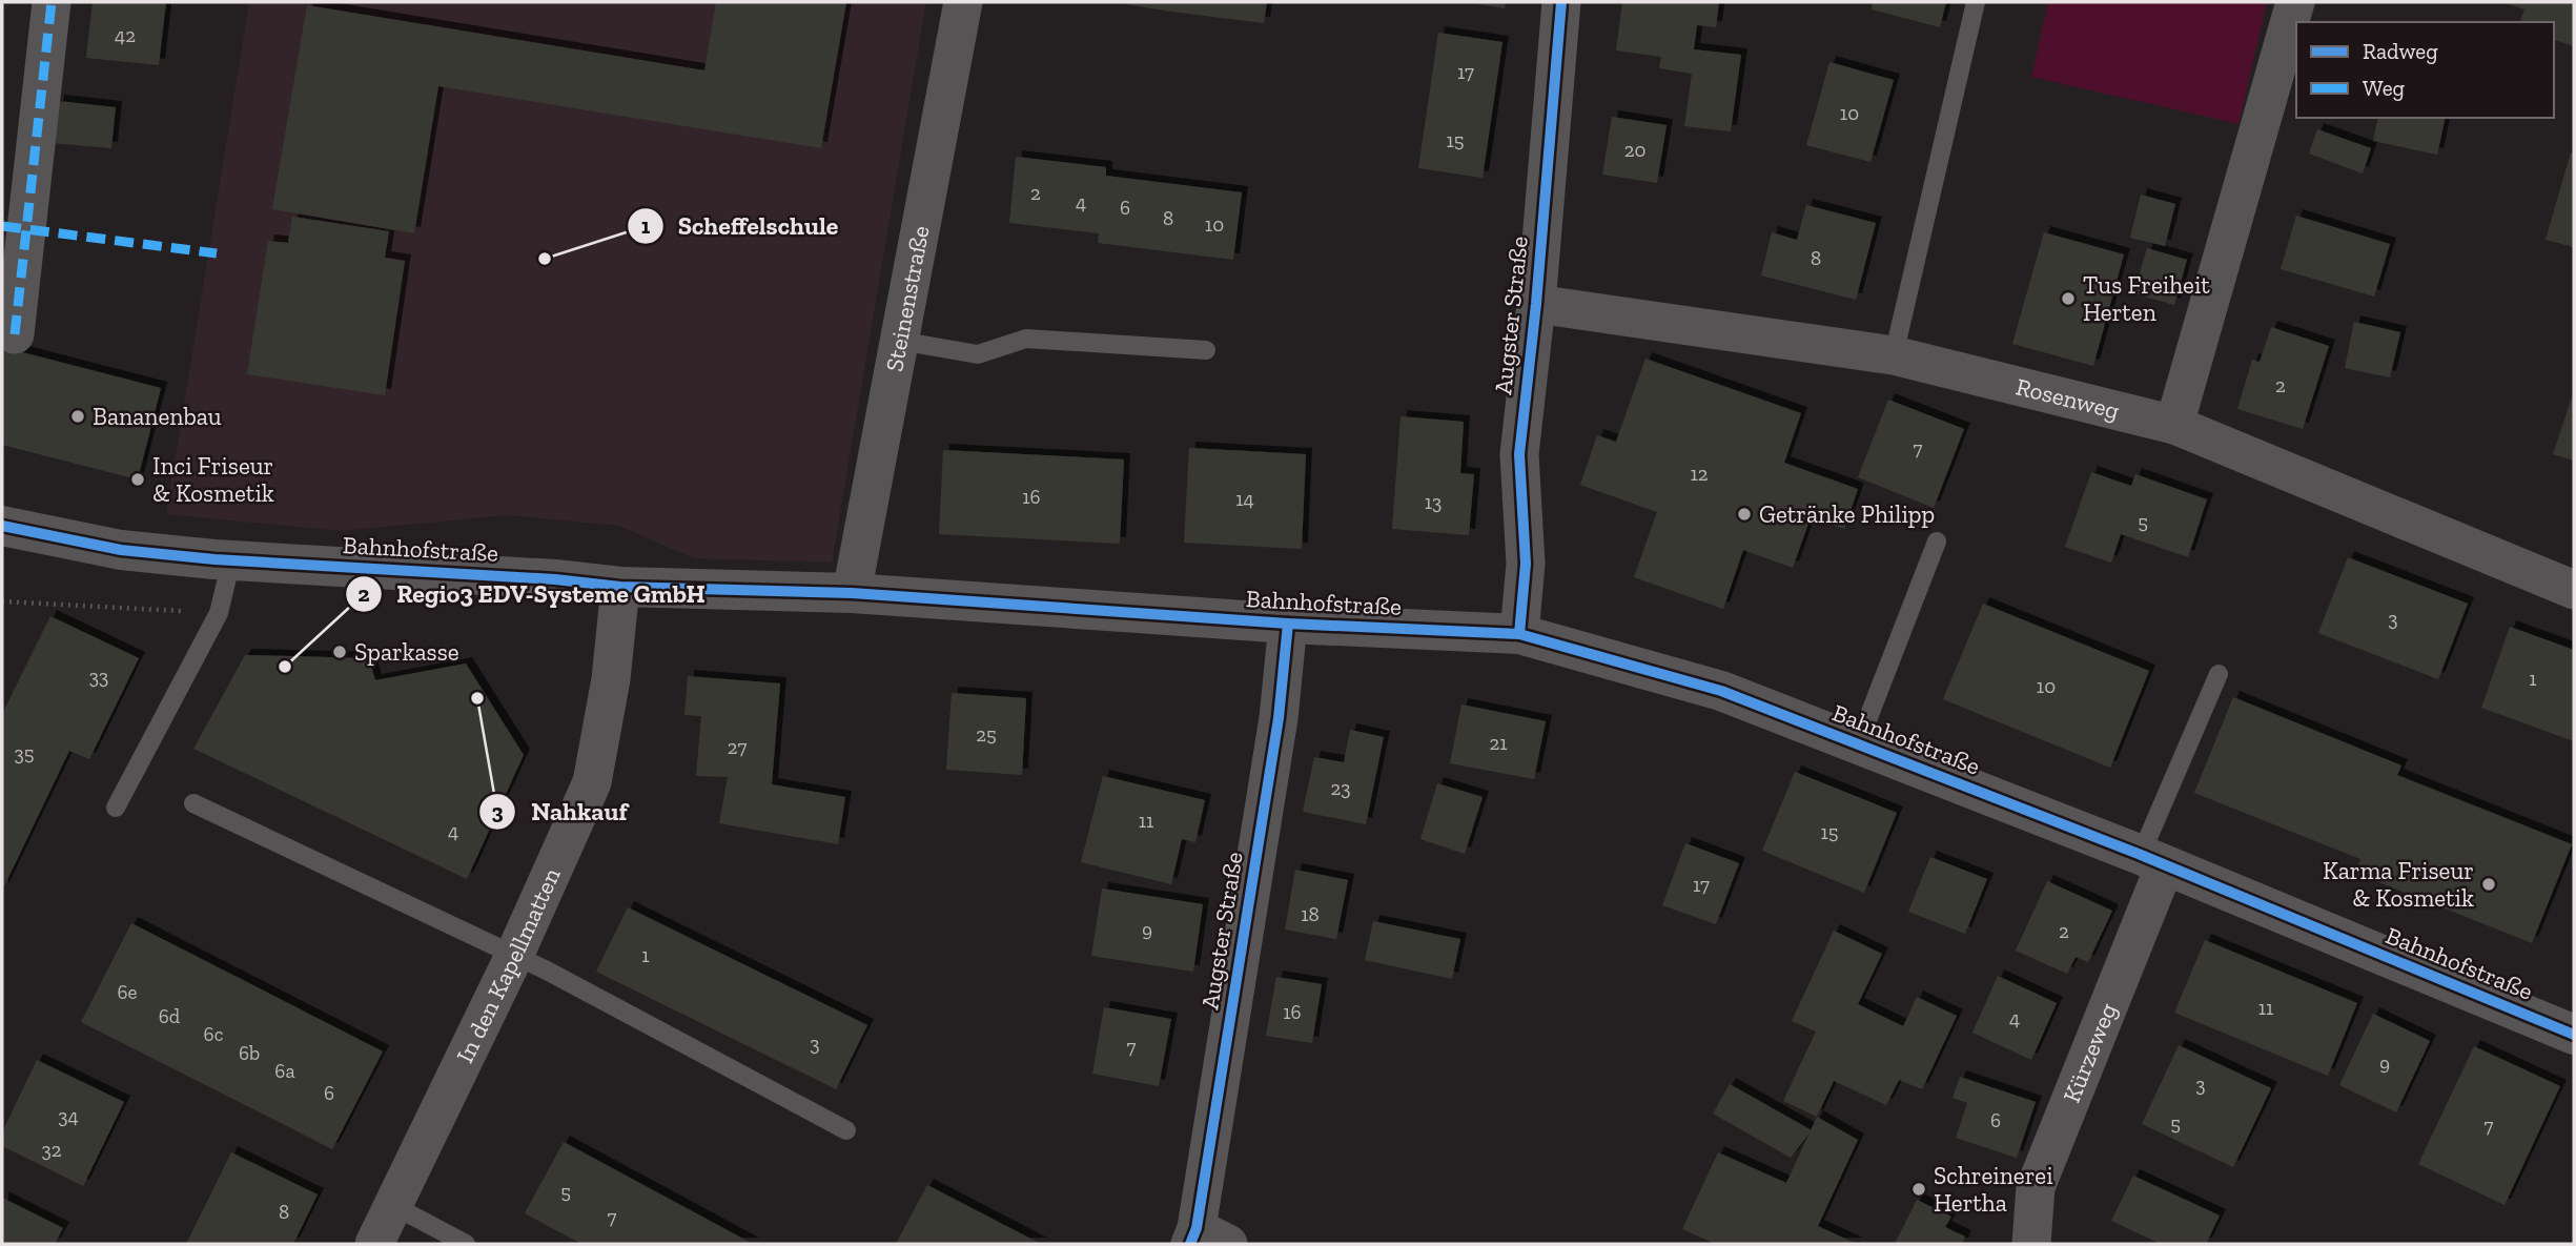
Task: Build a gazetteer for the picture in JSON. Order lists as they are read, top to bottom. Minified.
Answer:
{"streets":{"street":["Steinenstraße","Augster Straße","Rosenweg","Bahnhofstraße","In den Kapellmatten","Kürzeweg"]},"crossings":[["Steinenstraße","Bahnhofstraße"],["Augster Straße","Rosenweg"],["Augster Straße","Bahnhofstraße"],["Bahnhofstraße","In den Kapellmatten"],["Bahnhofstraße","Kürzeweg"]],"places":["Scheffelschule","Tus Freiheit Herten","Bananenbau","Inci Friseur & Kosmetik","Getränke Philipp","Sparkasse","Regio3 EDV-Systeme GmbH","Nahkauf","Karma Friseur & Kosmetik","Schreinerei Hertha"],"house_numbers":["42","17","10","15","20","2","4","6","8","10","8","2","7","12","16","14","13","5","3","33","1","10","25","21","27","35","23","11","4","15","17","18","9","2","1","6e","11","16","6d","4","6c","3","7","6b","9","6a","3","6","34","6","5","7","32","5","8","7"],"legend":["Radweg","Weg"]}
